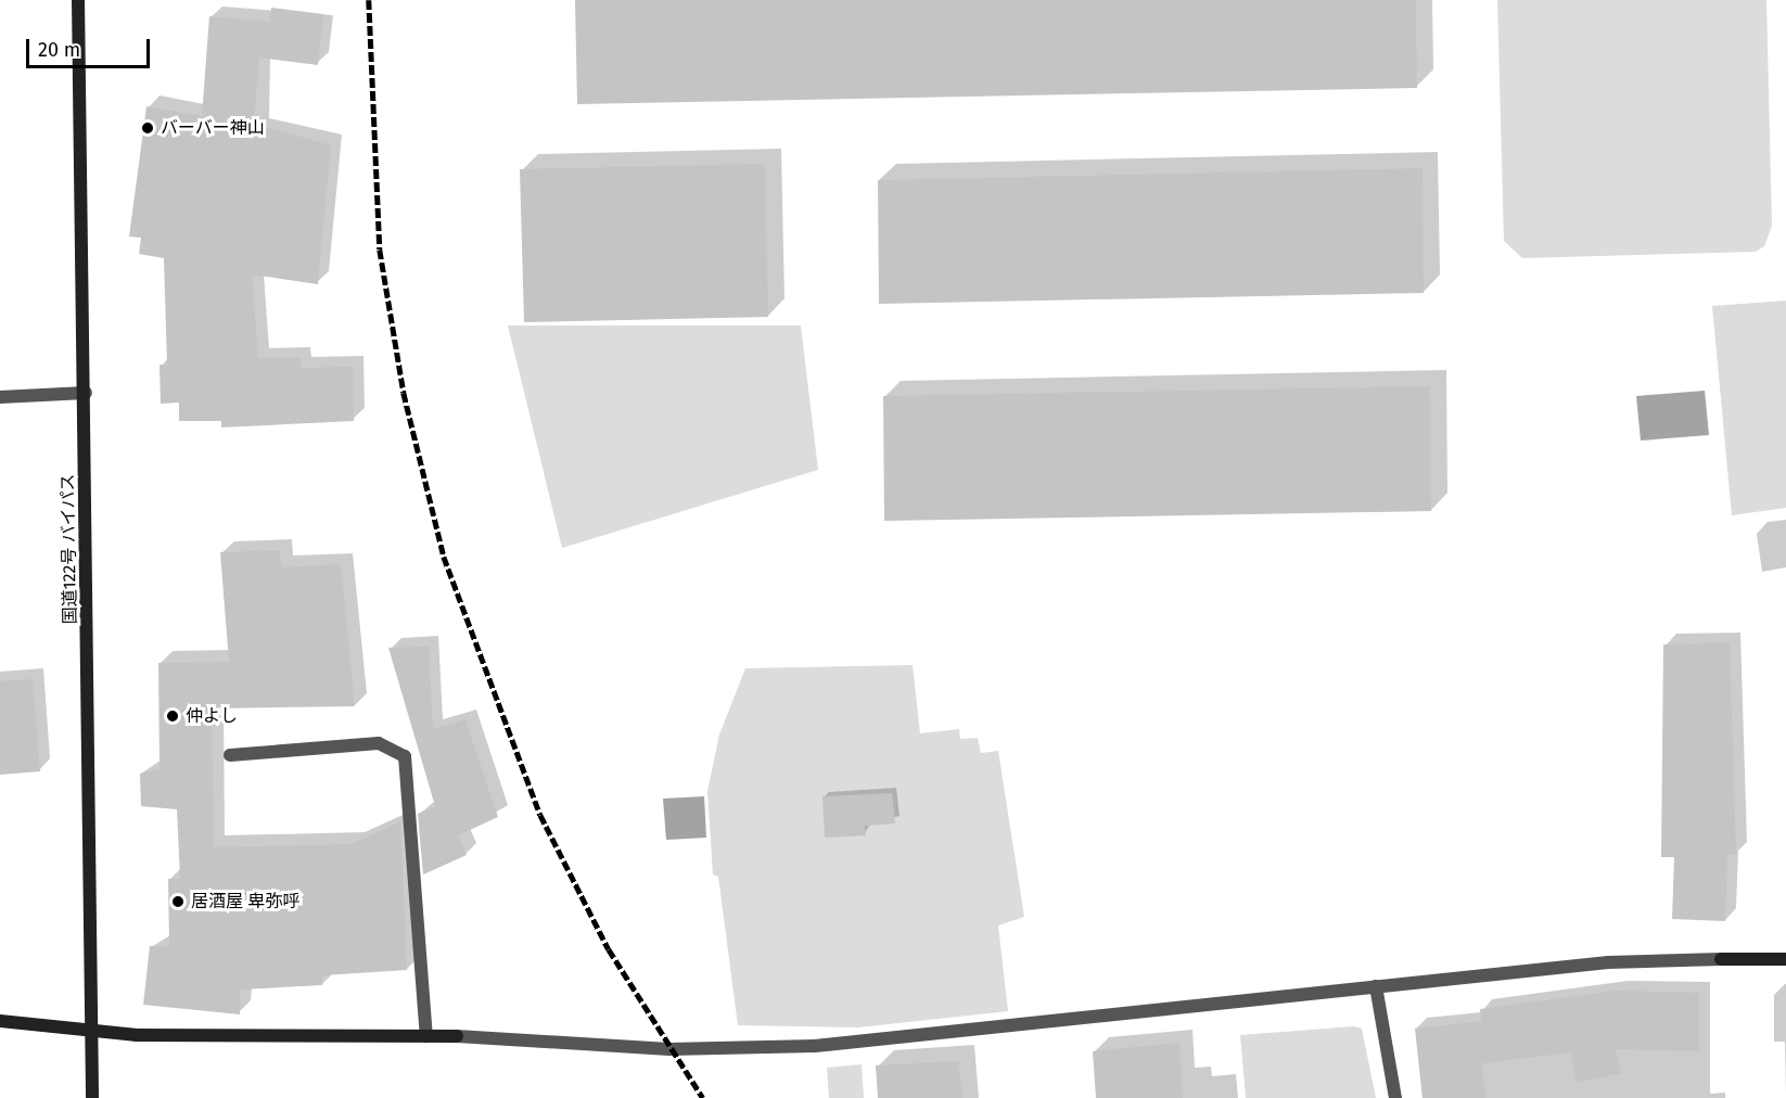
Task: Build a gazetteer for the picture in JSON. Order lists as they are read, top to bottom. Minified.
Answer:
{"streets":{"street":["国道122号 バイパス"]},"places":["バーバー神山","仲よし","居酒屋 卑弥呼"],"scale_bar":"20 m"}
